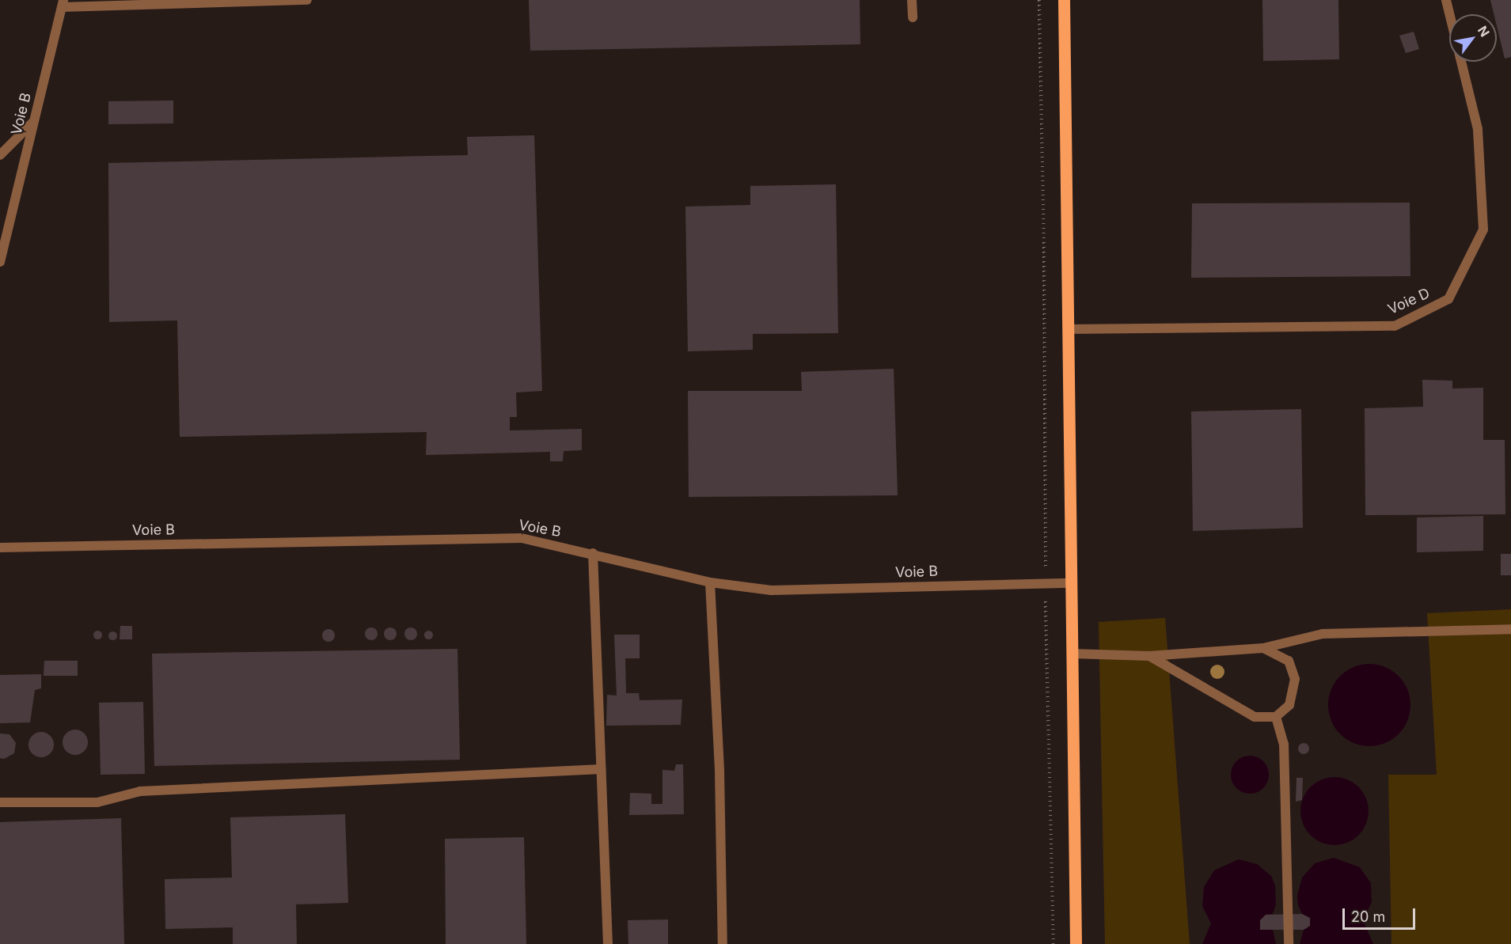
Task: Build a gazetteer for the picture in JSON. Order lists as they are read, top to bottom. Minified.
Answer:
{"streets":{"lane":["Voie B","Voie D"]},"scale_bar":"20 m","north":"top right"}
